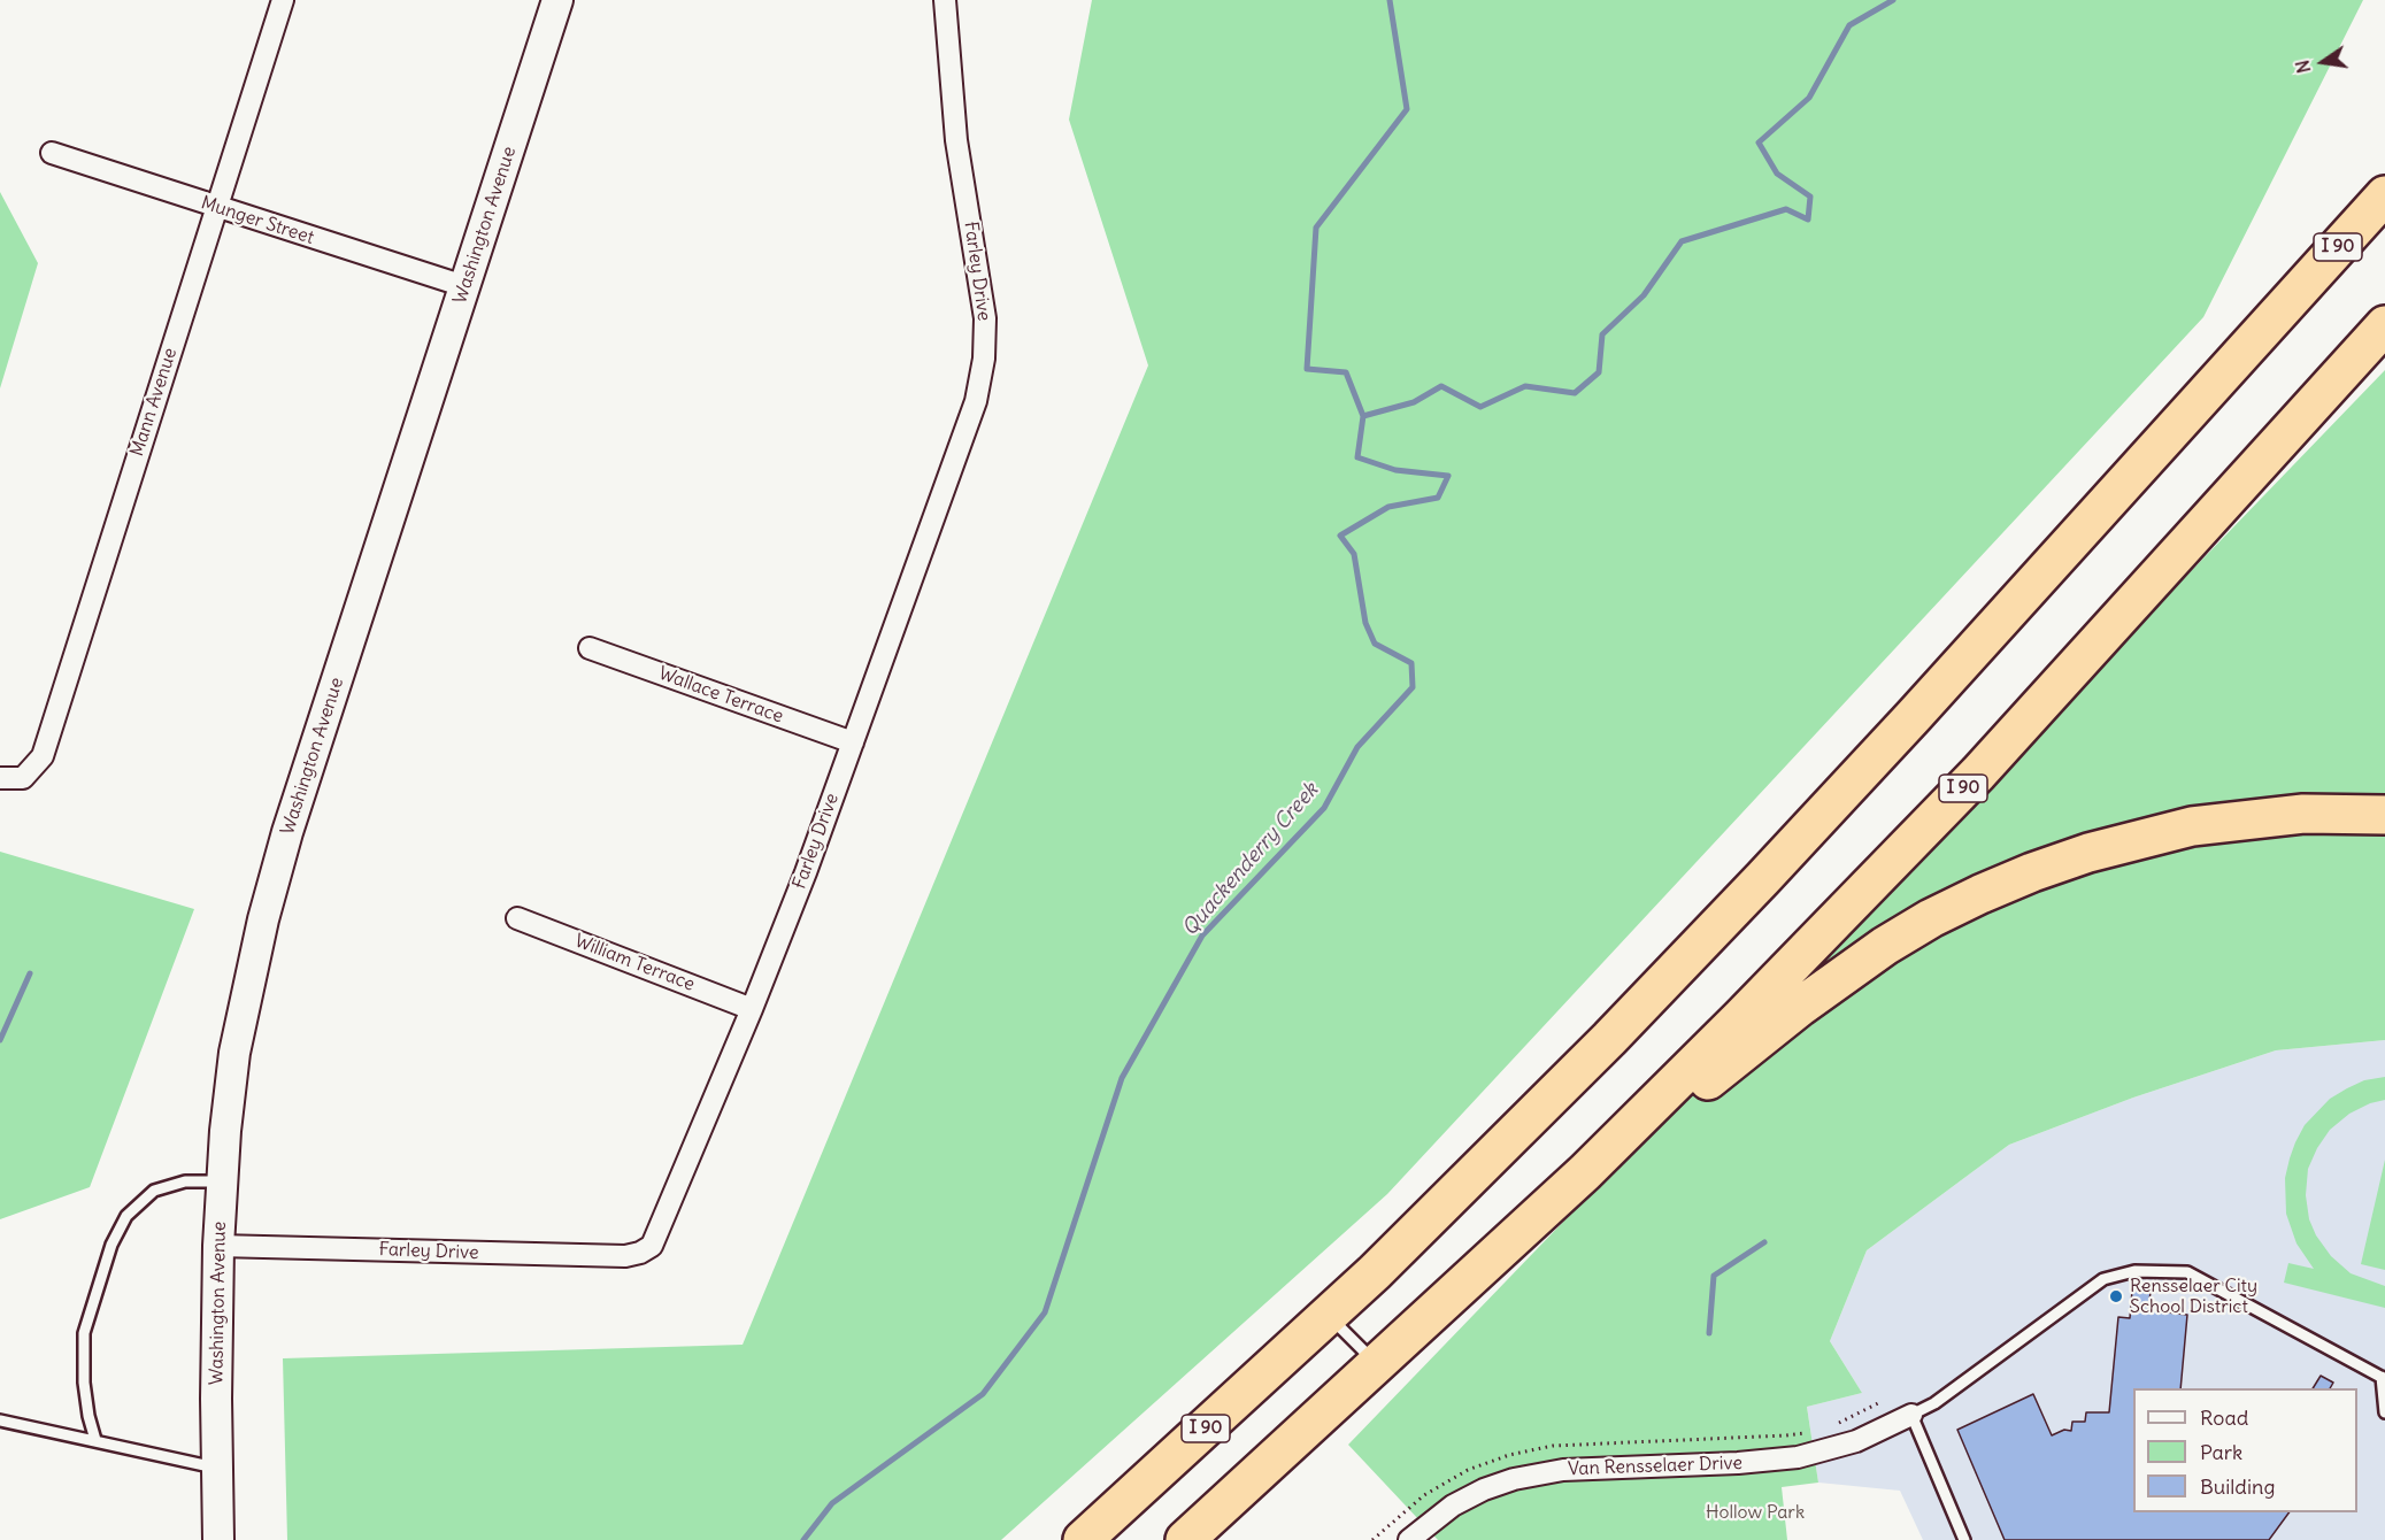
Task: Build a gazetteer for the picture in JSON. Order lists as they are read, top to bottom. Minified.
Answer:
{"streets":{"highway":["I 90"],"street":["Munger Street","Washington Avenue","Farley Drive","Mann Avenue","Wallace Terrace","William Terrace","Van Rensselaer Drive"]},"crossings":[["Munger Street","Washington Avenue"],["Munger Street","Mann Avenue"],["Washington Avenue","Farley Drive"],["Farley Drive","Wallace Terrace"],["Farley Drive","William Terrace"]],"water":["Quackenderry Creek"],"parks":["Hollow Park"],"places":["Rensselaer City School District"],"legend":["Road","Park","Building"],"north":"left"}
